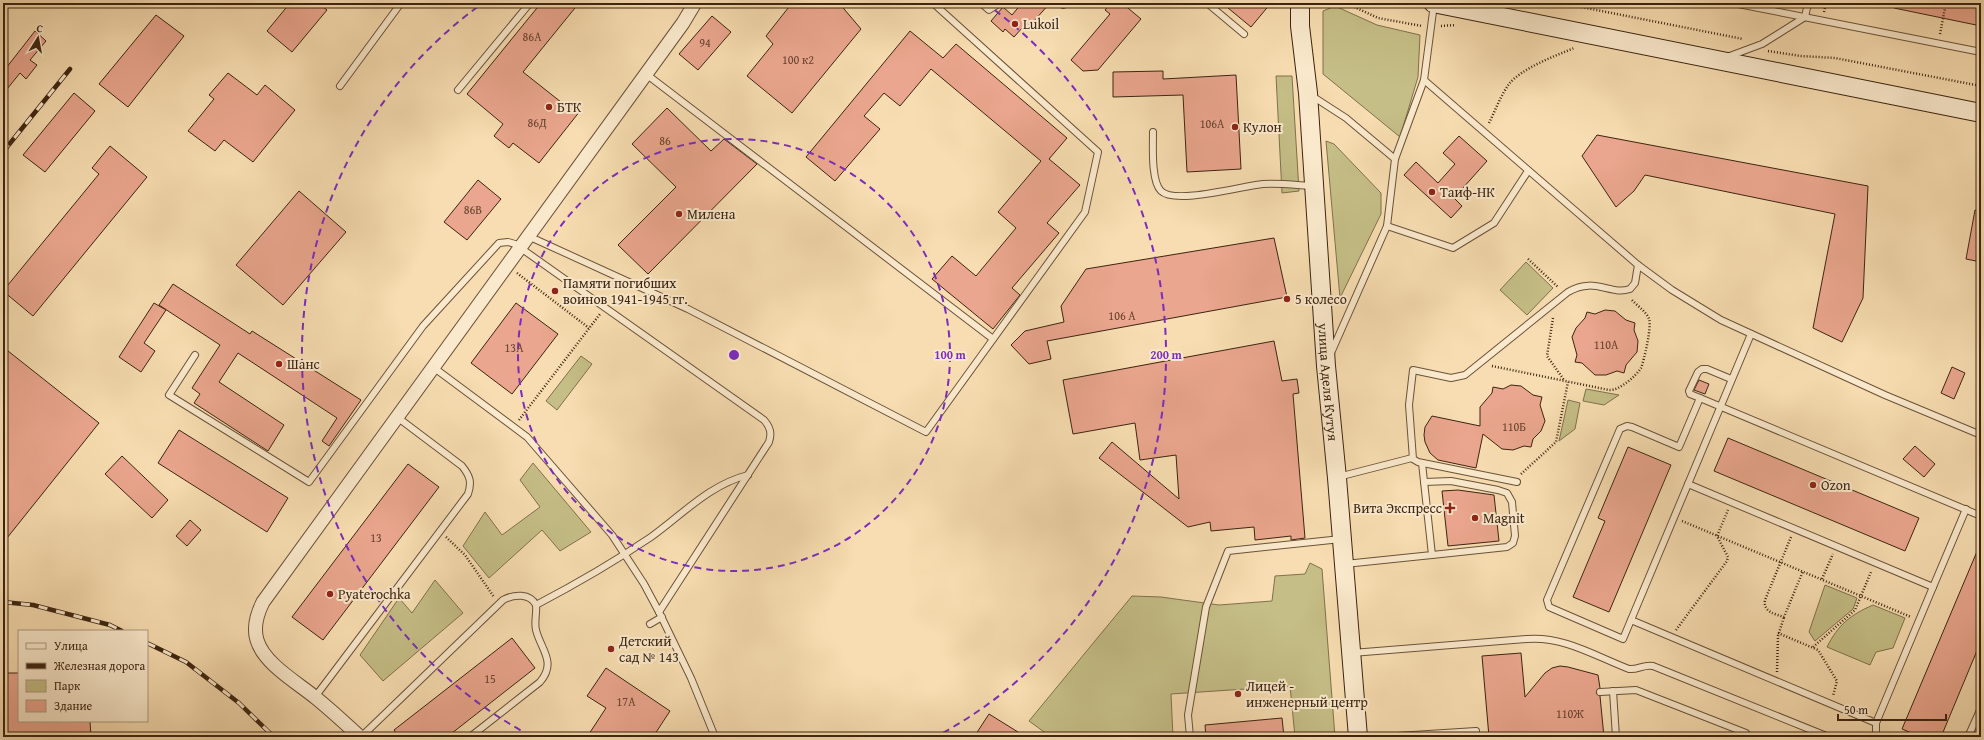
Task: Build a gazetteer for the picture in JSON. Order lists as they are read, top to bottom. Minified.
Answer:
{"streets":{"street":["улица Аделя Кутуя"]},"places":{"other":["Lukoil","БТК","Кулон","Таиф-НК","Милена","Памяти погибших воинов 1941-1945 гг.","5 колесо","Шанс","Ozon","Magnit","Pyaterochka","Детский сад № 143","Лицей - инженерный центр"],"health":["Вита Экспресс"]},"house_numbers":["86А","94","100 к2","86Д","106А","86","86В","106 А","110А","13А","110Б","13","15","17А","110Ж"],"legend":["Улица","Железная дорога","Парк","Здание"],"scale_bar":"50 m","north":"top","rings":["100 m","200 m"]}
